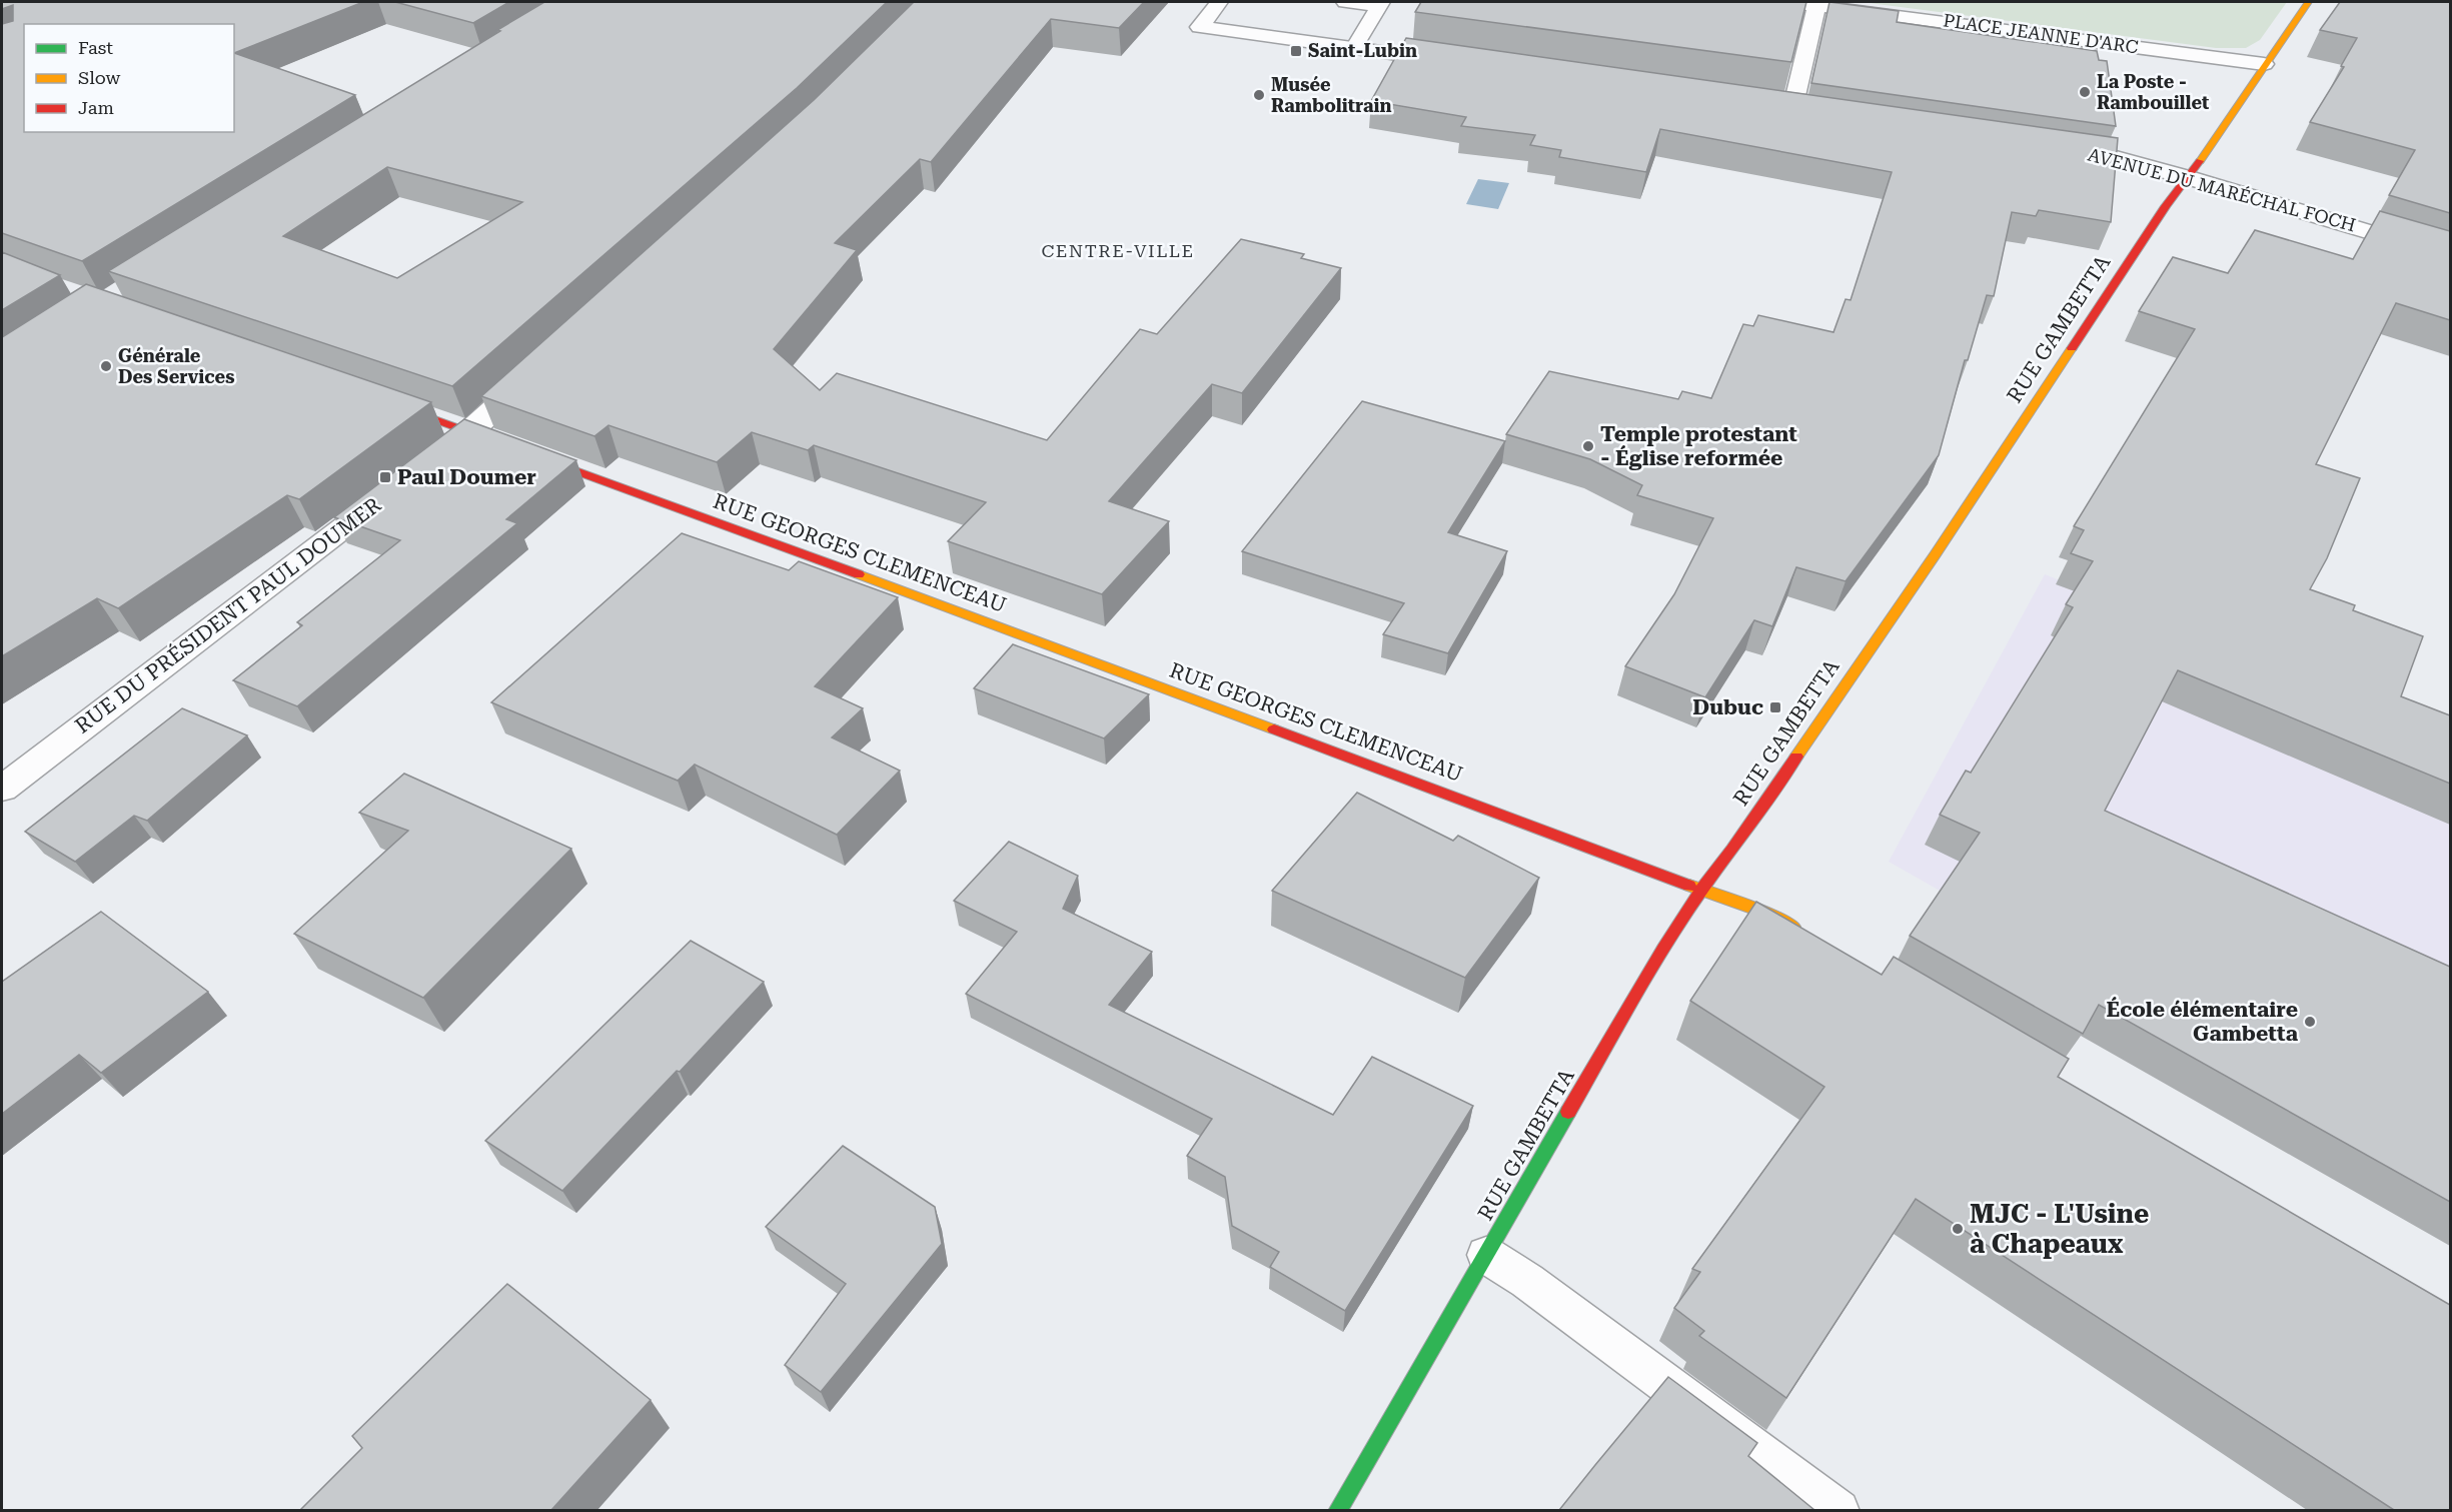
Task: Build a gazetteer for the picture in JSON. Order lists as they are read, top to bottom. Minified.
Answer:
{"streets":{"main road":["RUE GAMBETTA","RUE GEORGES CLEMENCEAU"],"street":["PLACE JEANNE D'ARC","AVENUE DU MARÉCHAL FOCH","RUE DU PRÉSIDENT PAUL DOUMER"]},"crossings":[["PLACE JEANNE D'ARC","RUE GAMBETTA"],["AVENUE DU MARÉCHAL FOCH","RUE GAMBETTA"],["RUE GAMBETTA","RUE GEORGES CLEMENCEAU"]],"districts":["CENTRE-VILLE"],"places":{"transit":["Saint-Lubin","Paul Doumer","Dubuc"],"other":["La Poste - Rambouillet","Musée Rambolitrain","Générale Des Services","Temple protestant - Église reformée","École élémentaire Gambetta","MJC - L'Usine à Chapeaux"]},"legend":["Fast","Slow","Jam"]}
